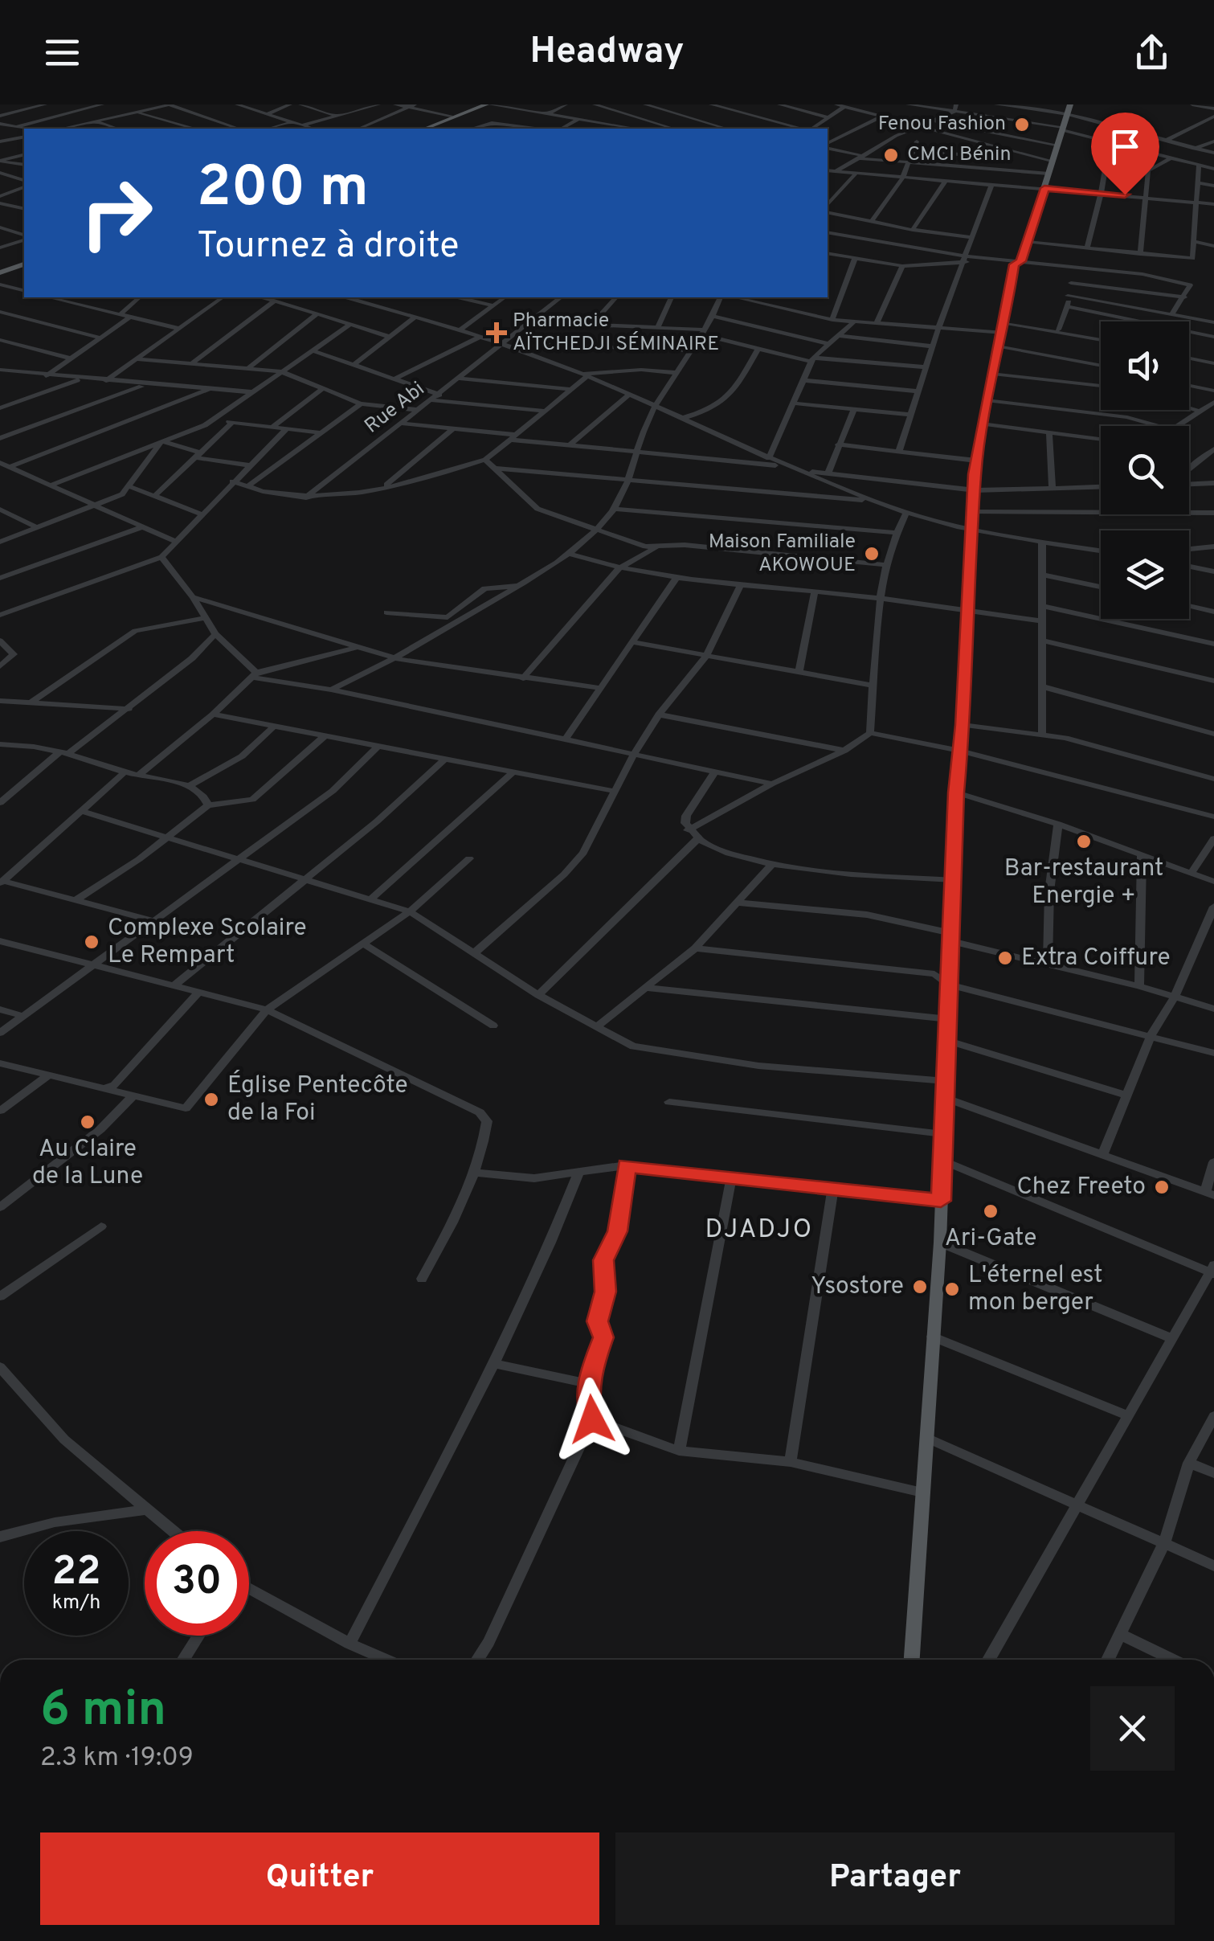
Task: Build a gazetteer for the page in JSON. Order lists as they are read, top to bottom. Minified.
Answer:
{"streets":{"street":["Rue Abi"]},"districts":["DJADJO"],"places":{"other":["Fenou Fashion","CMCI Bénin","Maison Familiale AKOWOUE","Bar-restaurant Energie +","Complexe Scolaire Le Rempart","Extra Coiffure","Église Pentecôte de la Foi","Au Claire de la Lune","Chez Freeto","Ari-Gate","Ysostore","L'éternel est mon berger"],"health":["Pharmacie AÏTCHEDJI SÉMINAIRE"]},"page":{"header":"Headway","turn":["200 m","Tournez à droite"],"speed":"22 km/h","limit":"30","heading":["6 min","2.3 km · 19:09"],"buttons":["Quitter","Partager"]}}
